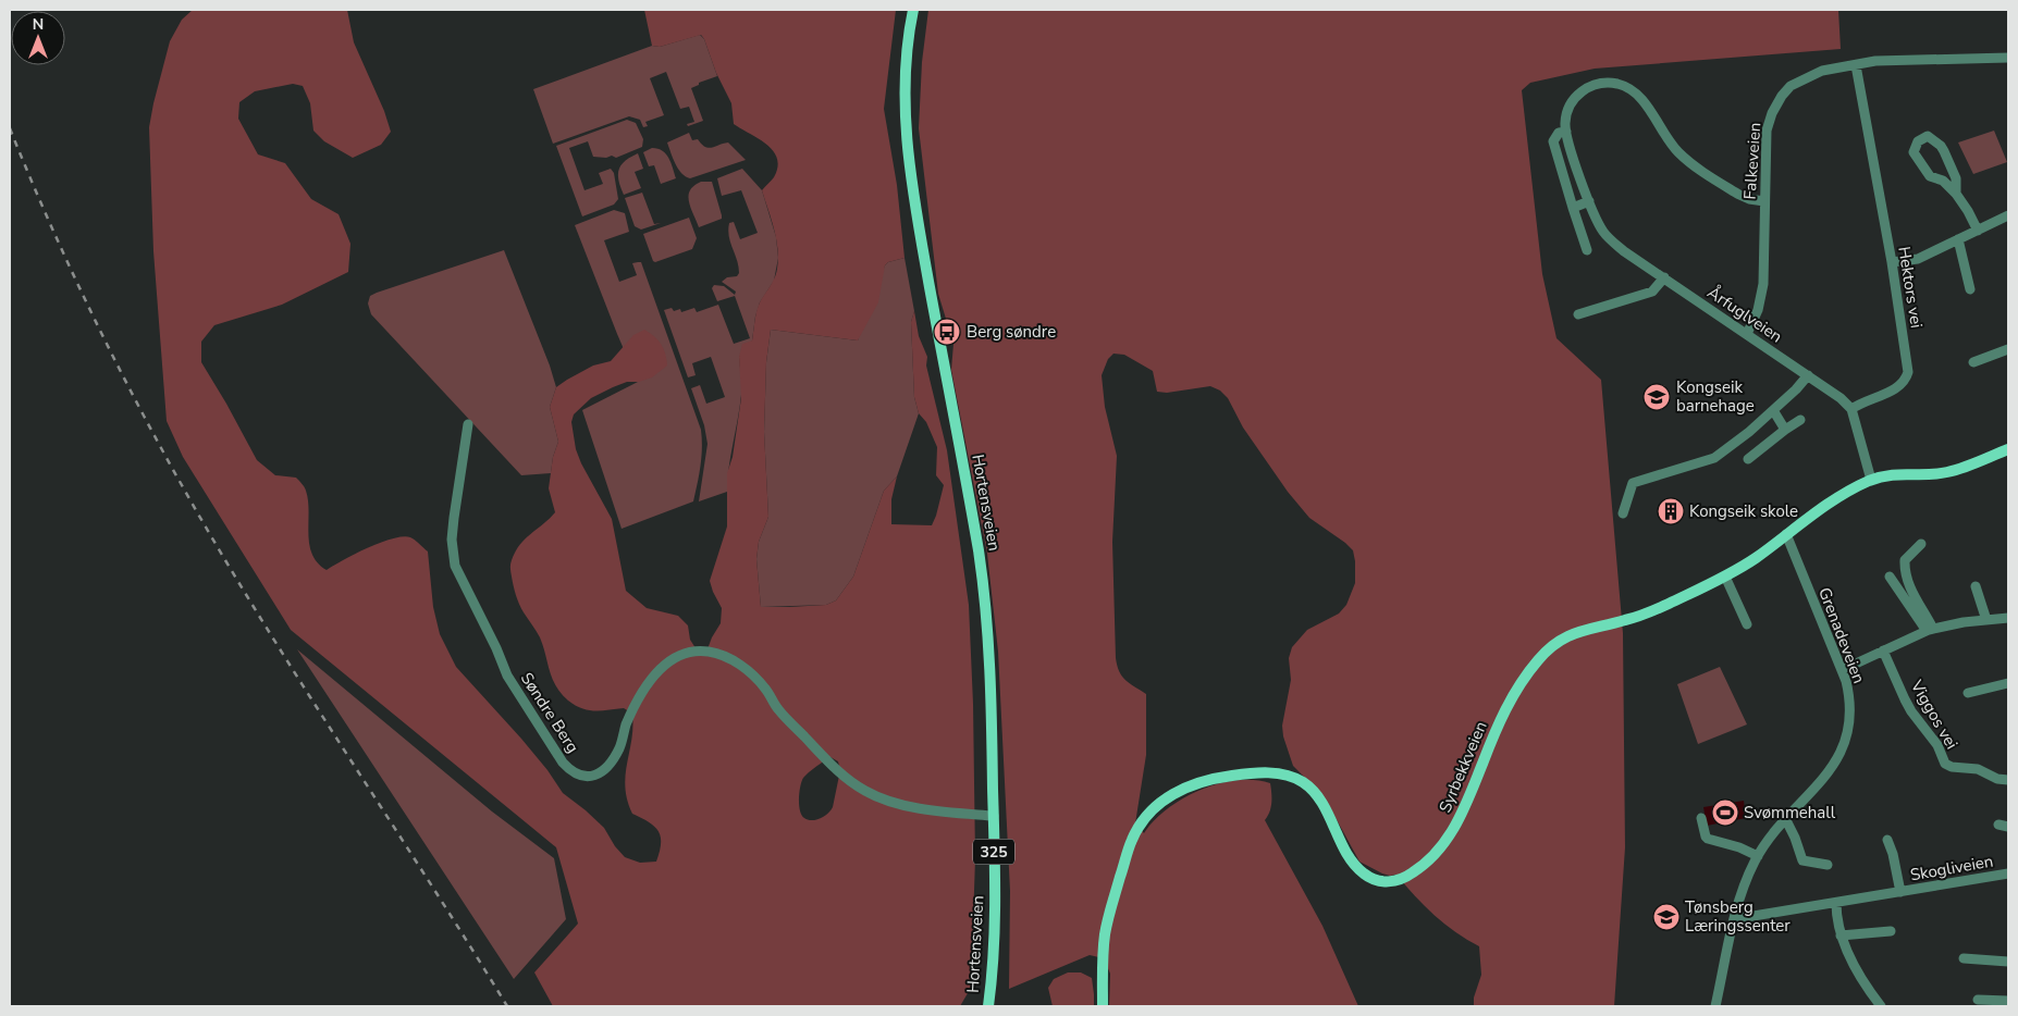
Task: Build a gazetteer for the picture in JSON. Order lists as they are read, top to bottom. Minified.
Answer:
{"streets":{"main road":["Hortensveien","Syrbekkveien","325"],"street":["Falkeveien","Hektors vei","Årfuglveien","Grenadeveien","Søndre Berg","Viggos vei","Skogliveien"]},"crossings":[["Falkeveien","Hektors vei"],["Falkeveien","Årfuglveien"],["Hektors vei","Årfuglveien"],["Hortensveien","Søndre Berg"],["Grenadeveien","Syrbekkveien"],["Grenadeveien","Skogliveien"]],"places":{"bus stop":["Berg søndre"],"school or university":["Kongseik barnehage","Tønsberg Læringssenter"],"building":["Kongseik skole"],"sports":["Svømmehall"]},"north":"top"}
